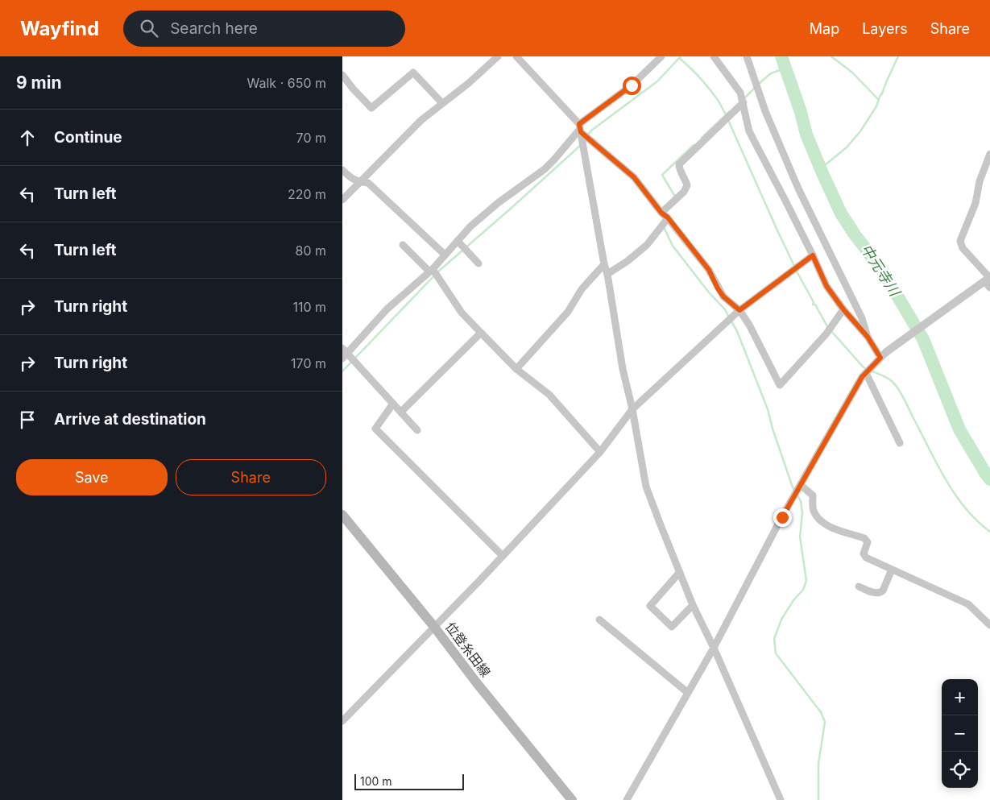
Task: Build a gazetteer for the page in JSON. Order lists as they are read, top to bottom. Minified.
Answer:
{"streets":{"main road":["位登糸田線"]},"water":["中元寺川"],"scale_bar":"100 m","page":{"header":"Wayfind","search":"Search here","nav":["Map","Layers","Share"],"heading":["9 min","Walk · 650 m"],"list":[["Continue","70 m"],["Turn left","220 m"],["Turn left","80 m"],["Turn right","110 m"],["Turn right","170 m"],"Arrive at destination"],"buttons":["Save","Share"],"map_buttons":["+","−"],"scale":"100 m"}}
